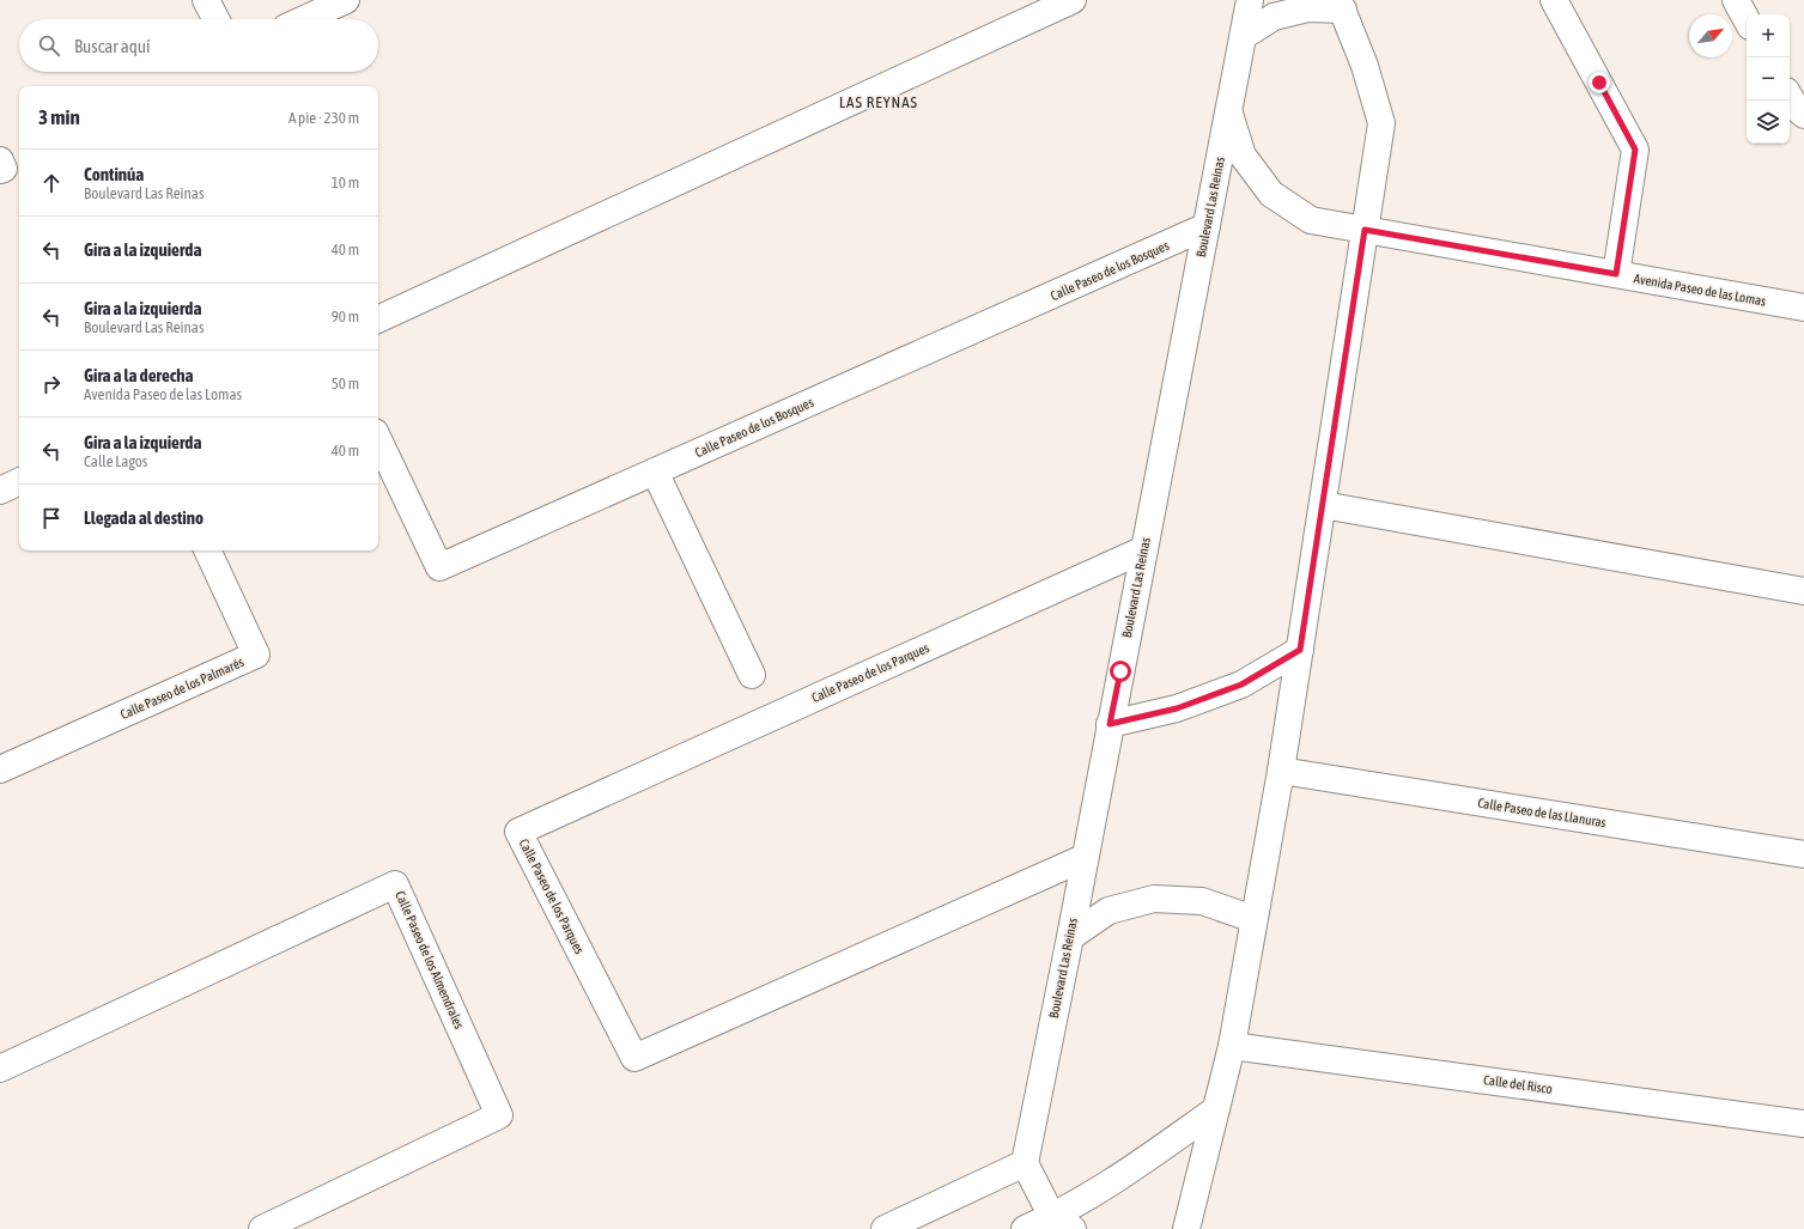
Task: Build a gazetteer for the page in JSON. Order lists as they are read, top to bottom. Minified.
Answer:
{"streets":{"street":["Boulevard Las Reinas","Calle Paseo de los Bosques","Avenida Paseo de las Lomas","Calle Paseo de los Parques","Calle Paseo de los Palmarés","Calle Paseo de las Llanuras","Calle Paseo de los Almendrales","Calle del Risco"]},"crossings":[["Boulevard Las Reinas","Calle Paseo de los Bosques"],["Boulevard Las Reinas","Avenida Paseo de las Lomas"],["Boulevard Las Reinas","Calle Paseo de los Parques"]],"districts":["LAS REYNAS"],"north":"top right","page":{"map_buttons":["+","−"],"search":"Buscar aquí","heading":["3 min","A pie · 230 m"],"list":[["Continúa","Boulevard Las Reinas","10 m"],["Gira a la izquierda","40 m"],["Gira a la izquierda","Boulevard Las Reinas","90 m"],["Gira a la derecha","Avenida Paseo de las Lomas","50 m"],["Gira a la izquierda","Calle Lagos","40 m"],"Llegada al destino"]}}
